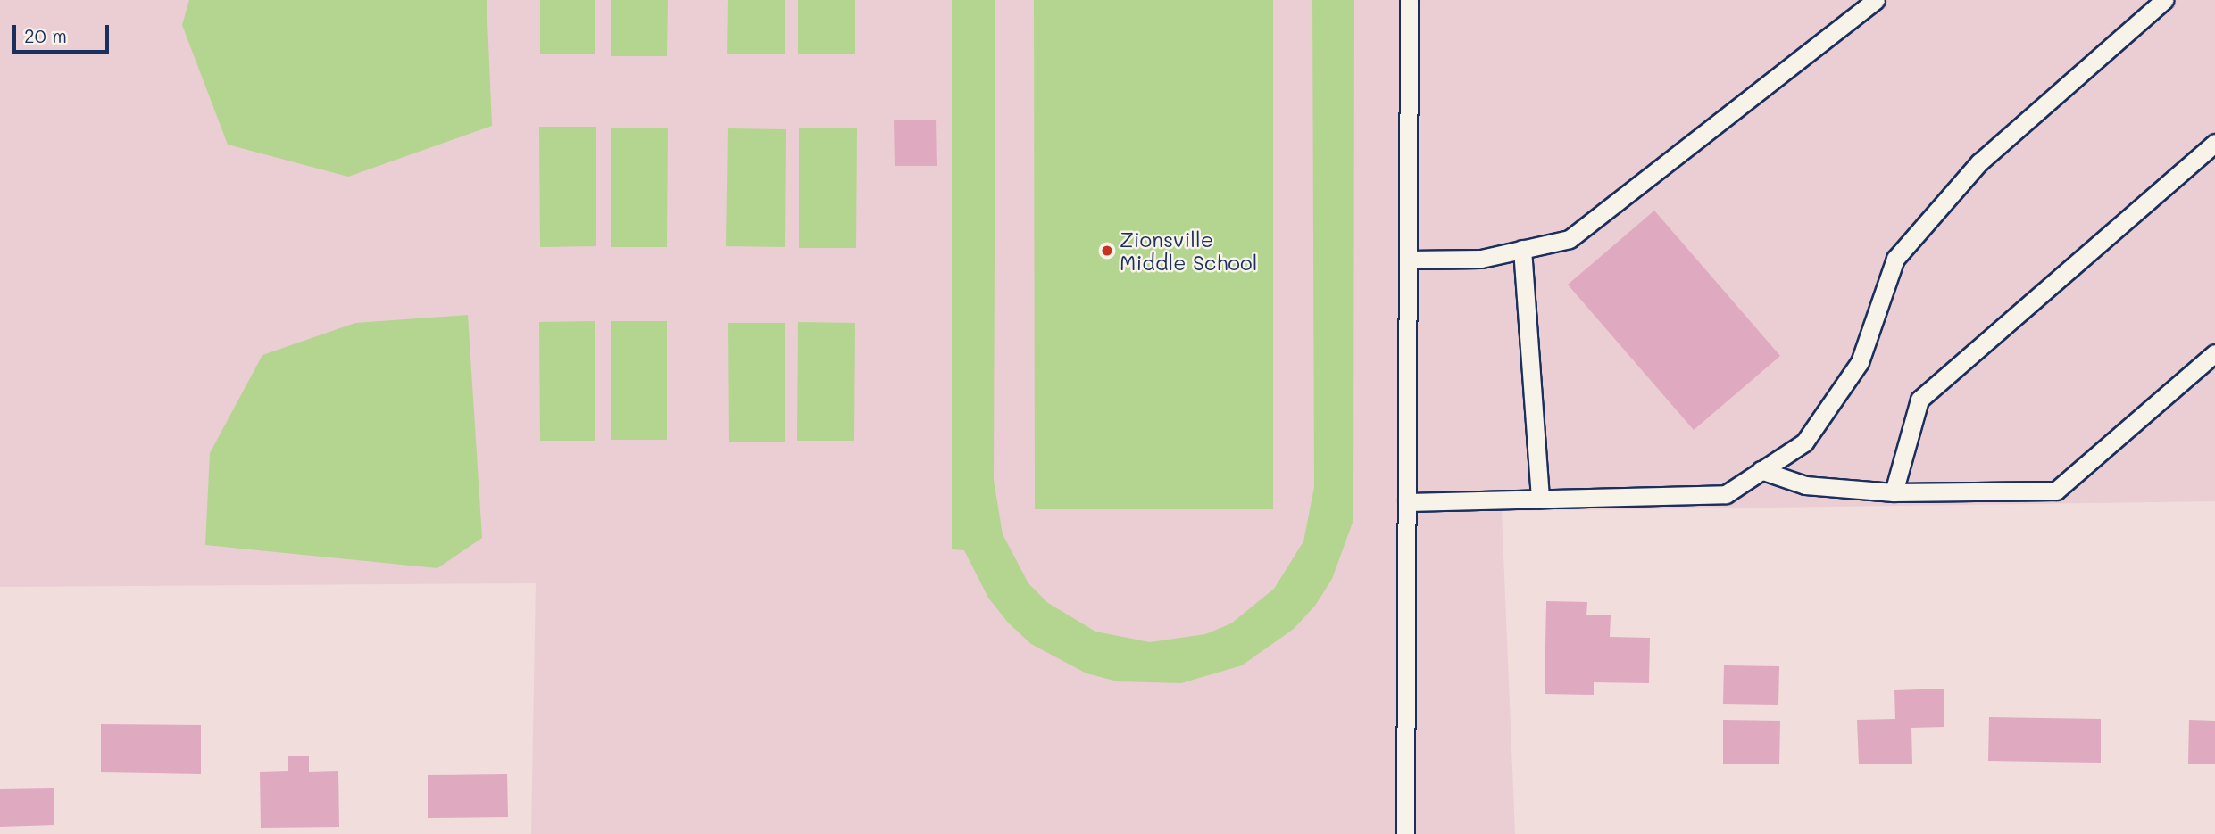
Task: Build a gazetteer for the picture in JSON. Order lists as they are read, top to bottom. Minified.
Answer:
{"places":["Zionsville Middle School"],"scale_bar":"20 m"}
